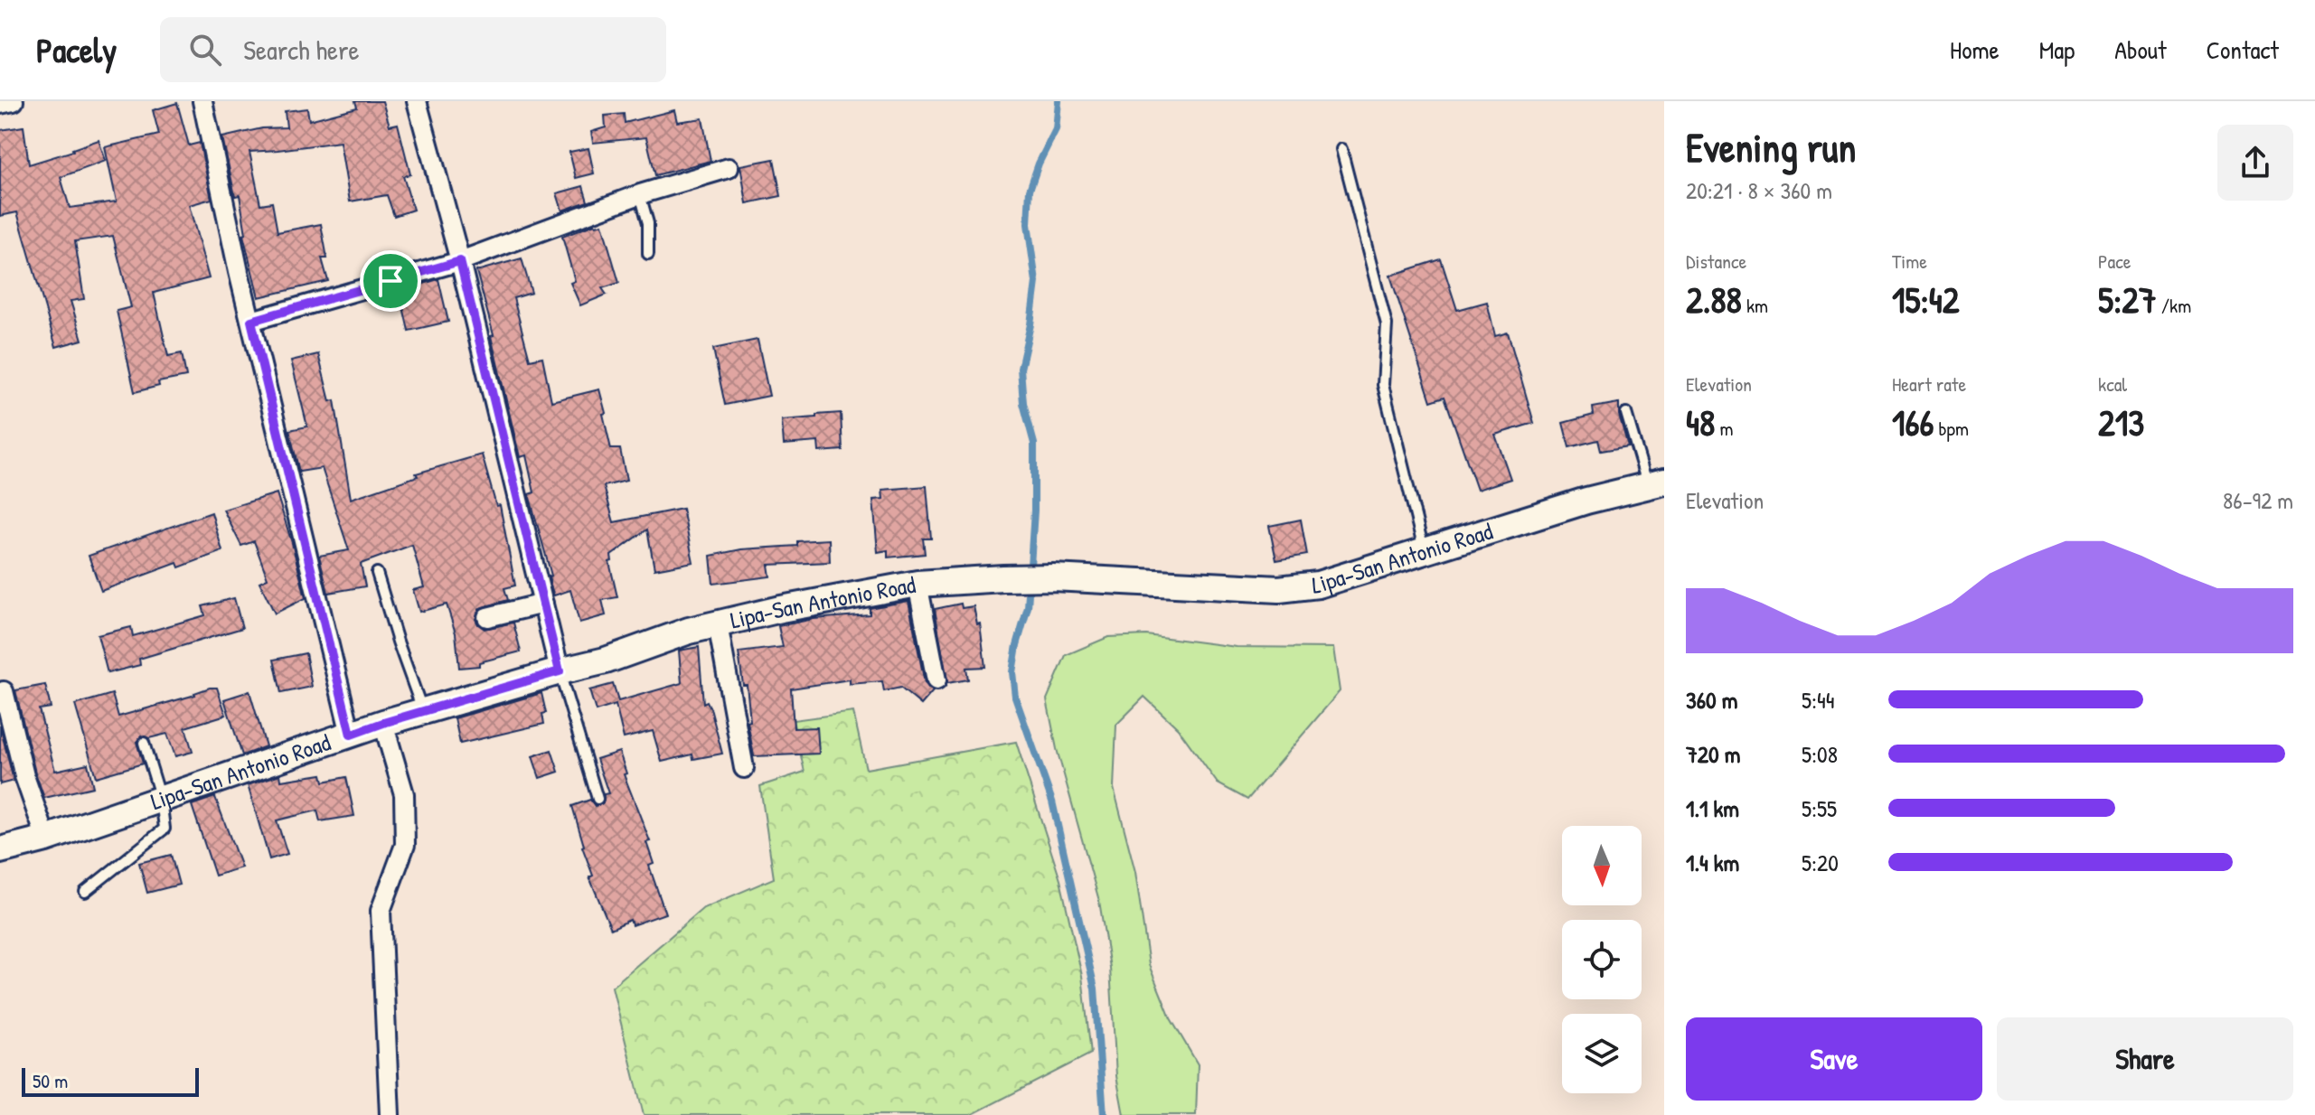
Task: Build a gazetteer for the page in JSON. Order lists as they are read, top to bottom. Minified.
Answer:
{"streets":{"main road":["Lipa-San Antonio Road"]},"scale_bar":"50 m","north":"bottom","page":{"header":"Pacely","search":"Search here","nav":["Home","Map","About","Contact"],"heading":["Evening run","20:21 · 8 × 360 m"],"stats":[["Distance","2.88 km"],["Time","15:42"],["Pace","5:27 /km"],["Elevation","48 m"],["Heart rate","166 bpm"],["kcal","213"]],"chart":["Elevation","86–92 m"],"list":[{"name":"360 m","note":"5:44"},{"name":"720 m","note":"5:08"},{"name":"1.1 km","note":"5:55"},{"name":"1.4 km","note":"5:20"}],"buttons":["Save","Share"],"scale":"50 m"}}
